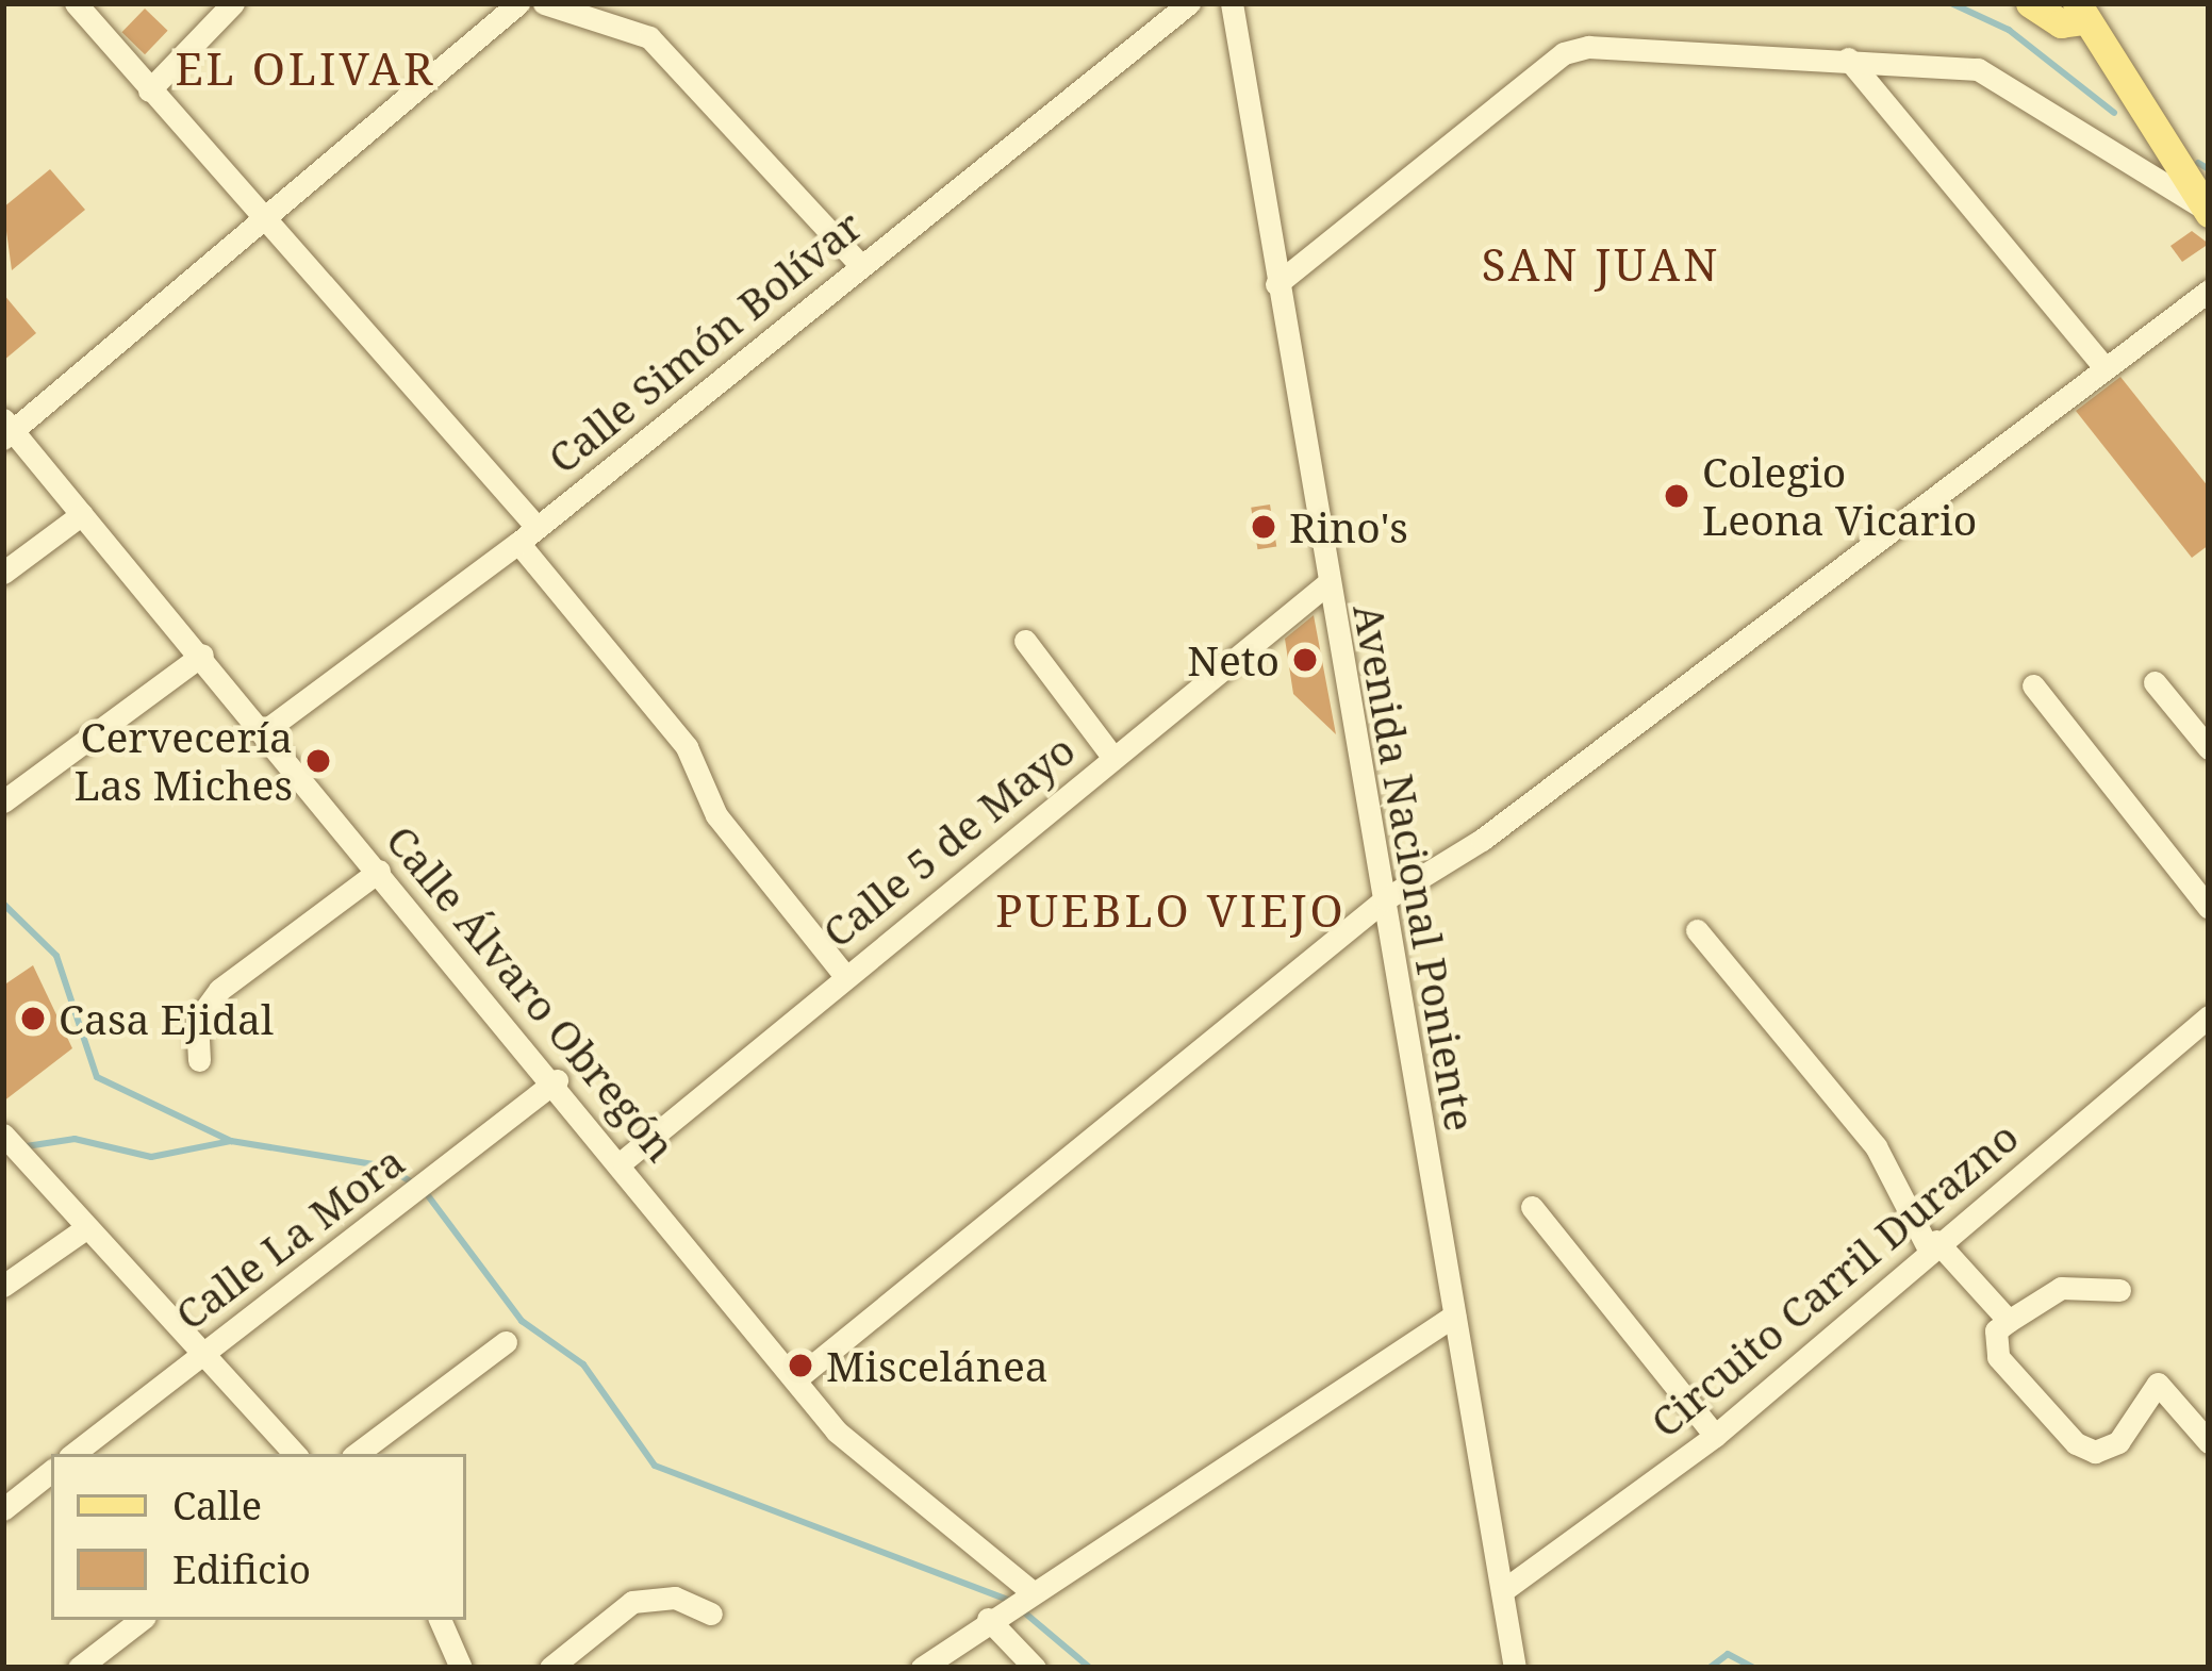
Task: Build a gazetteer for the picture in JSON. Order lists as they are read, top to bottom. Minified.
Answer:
{"streets":{"street":["Calle Simón Bolívar","Calle 5 de Mayo","Avenida Nacional Poniente","Calle Álvaro Obregón","Calle La Mora","Circuito Carril Durazno"]},"crossings":[["Calle Simón Bolívar","Calle Álvaro Obregón"],["Calle 5 de Mayo","Avenida Nacional Poniente"],["Calle 5 de Mayo","Calle Álvaro Obregón"],["Avenida Nacional Poniente","Circuito Carril Durazno"],["Calle Álvaro Obregón","Calle La Mora"]],"districts":["EL OLIVAR","SAN JUAN","PUEBLO VIEJO"],"places":["Colegio Leona Vicario","Rino's","Neto","Cervecería Las Miches","Casa Ejidal","Miscelánea"],"legend":["Calle","Edificio"]}
